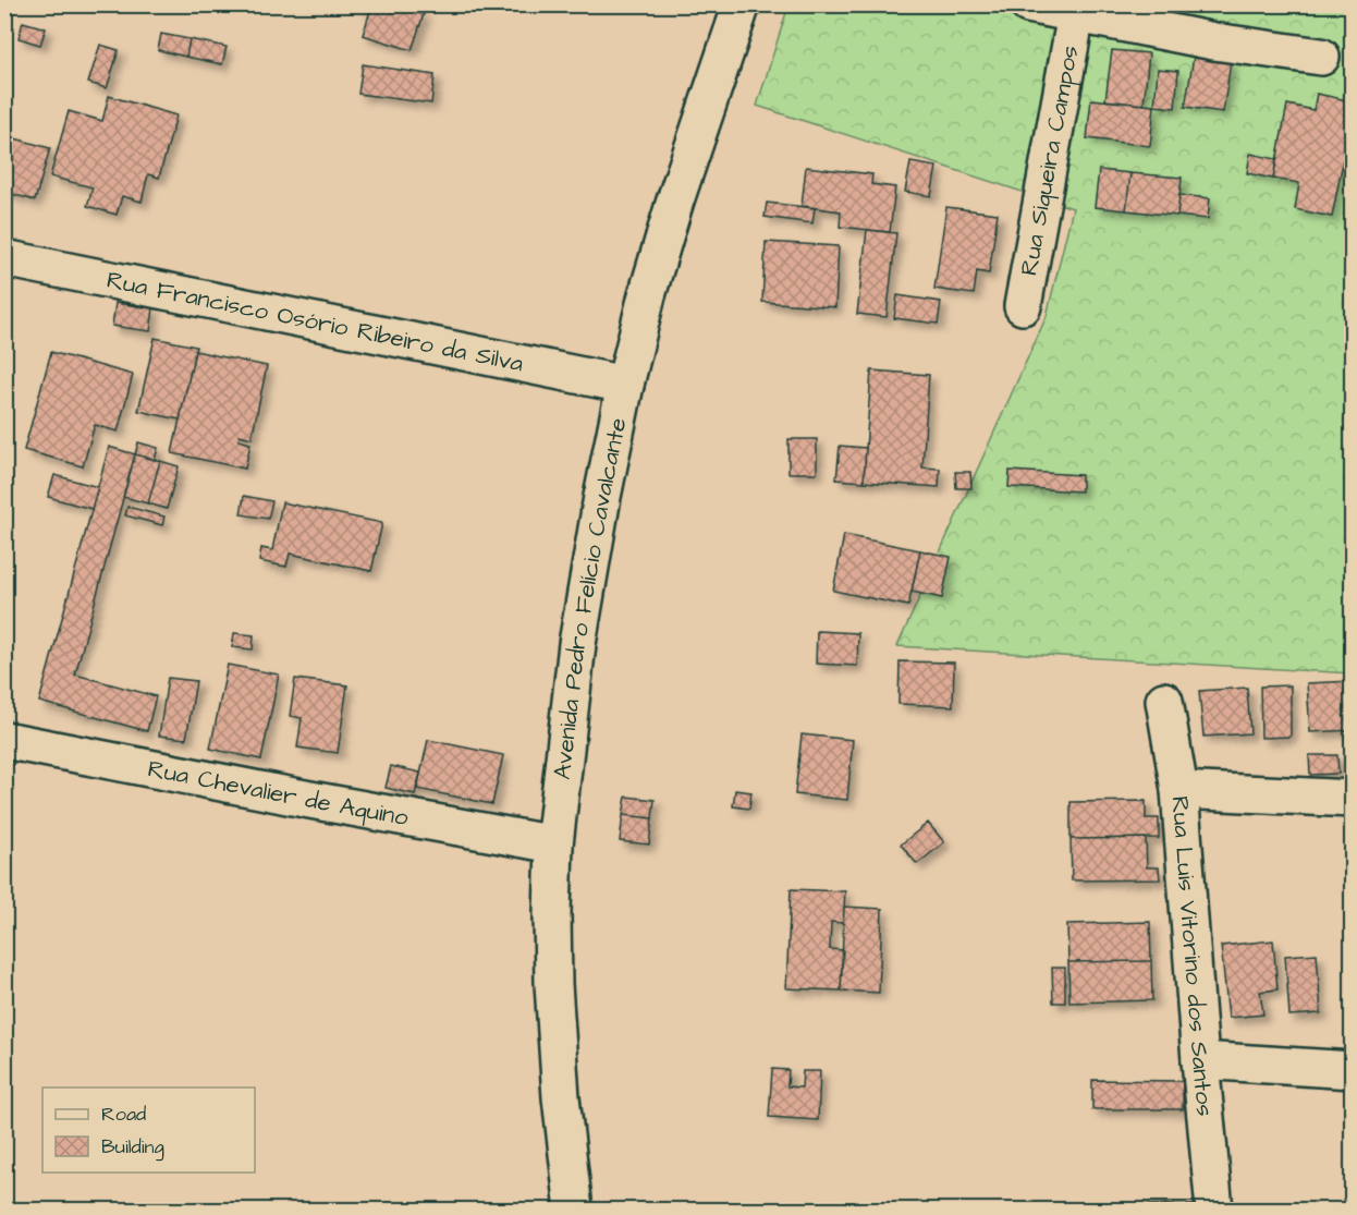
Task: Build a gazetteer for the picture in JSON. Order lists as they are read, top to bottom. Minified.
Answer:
{"streets":{"street":["Rua Siqueira Campos","Rua Francisco Osório Ribeiro da Silva","Avenida Pedro Felício Cavalcante","Rua Chevalier de Aquino","Rua Luis Vitorino dos Santos"]},"crossings":[["Rua Francisco Osório Ribeiro da Silva","Avenida Pedro Felício Cavalcante"],["Avenida Pedro Felício Cavalcante","Rua Chevalier de Aquino"]],"legend":["Road","Building"]}
